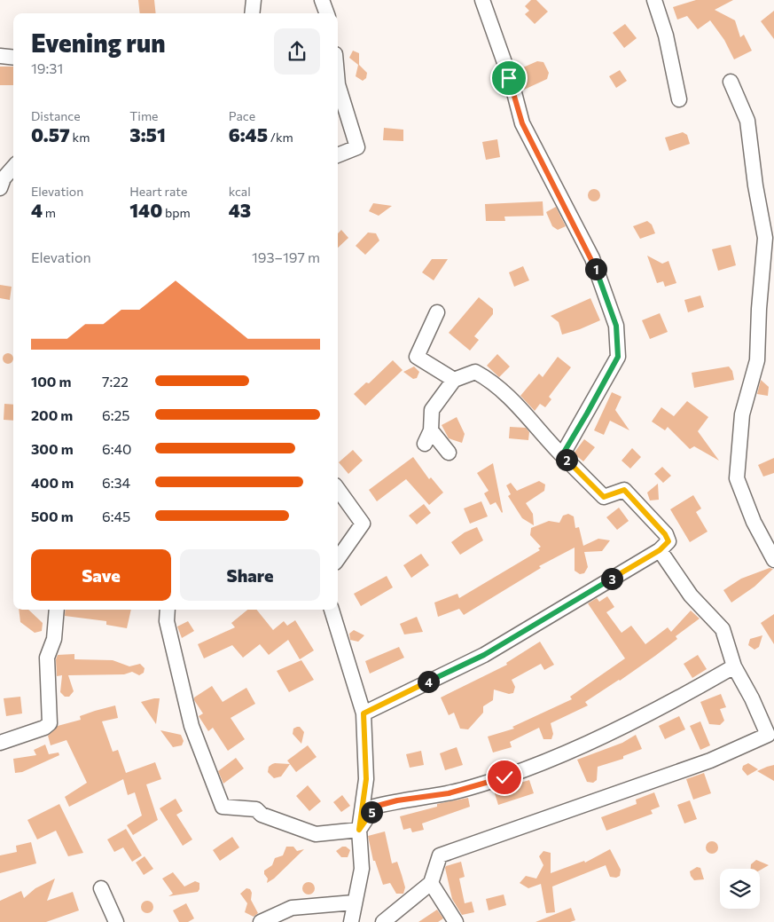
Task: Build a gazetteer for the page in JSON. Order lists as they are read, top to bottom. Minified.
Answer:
{"page":{"heading":["Evening run","19:31"],"stats":[["Distance","0.57 km"],["Time","3:51"],["Pace","6:45 /km"],["Elevation","4 m"],["Heart rate","140 bpm"],["kcal","43"]],"chart":["Elevation","193–197 m"],"pins":["1","2","3","4","5"],"list":[{"name":"100 m","note":"7:22"},{"name":"200 m","note":"6:25"},{"name":"300 m","note":"6:40"},{"name":"400 m","note":"6:34"},{"name":"500 m","note":"6:45"}],"buttons":["Save","Share"]}}
